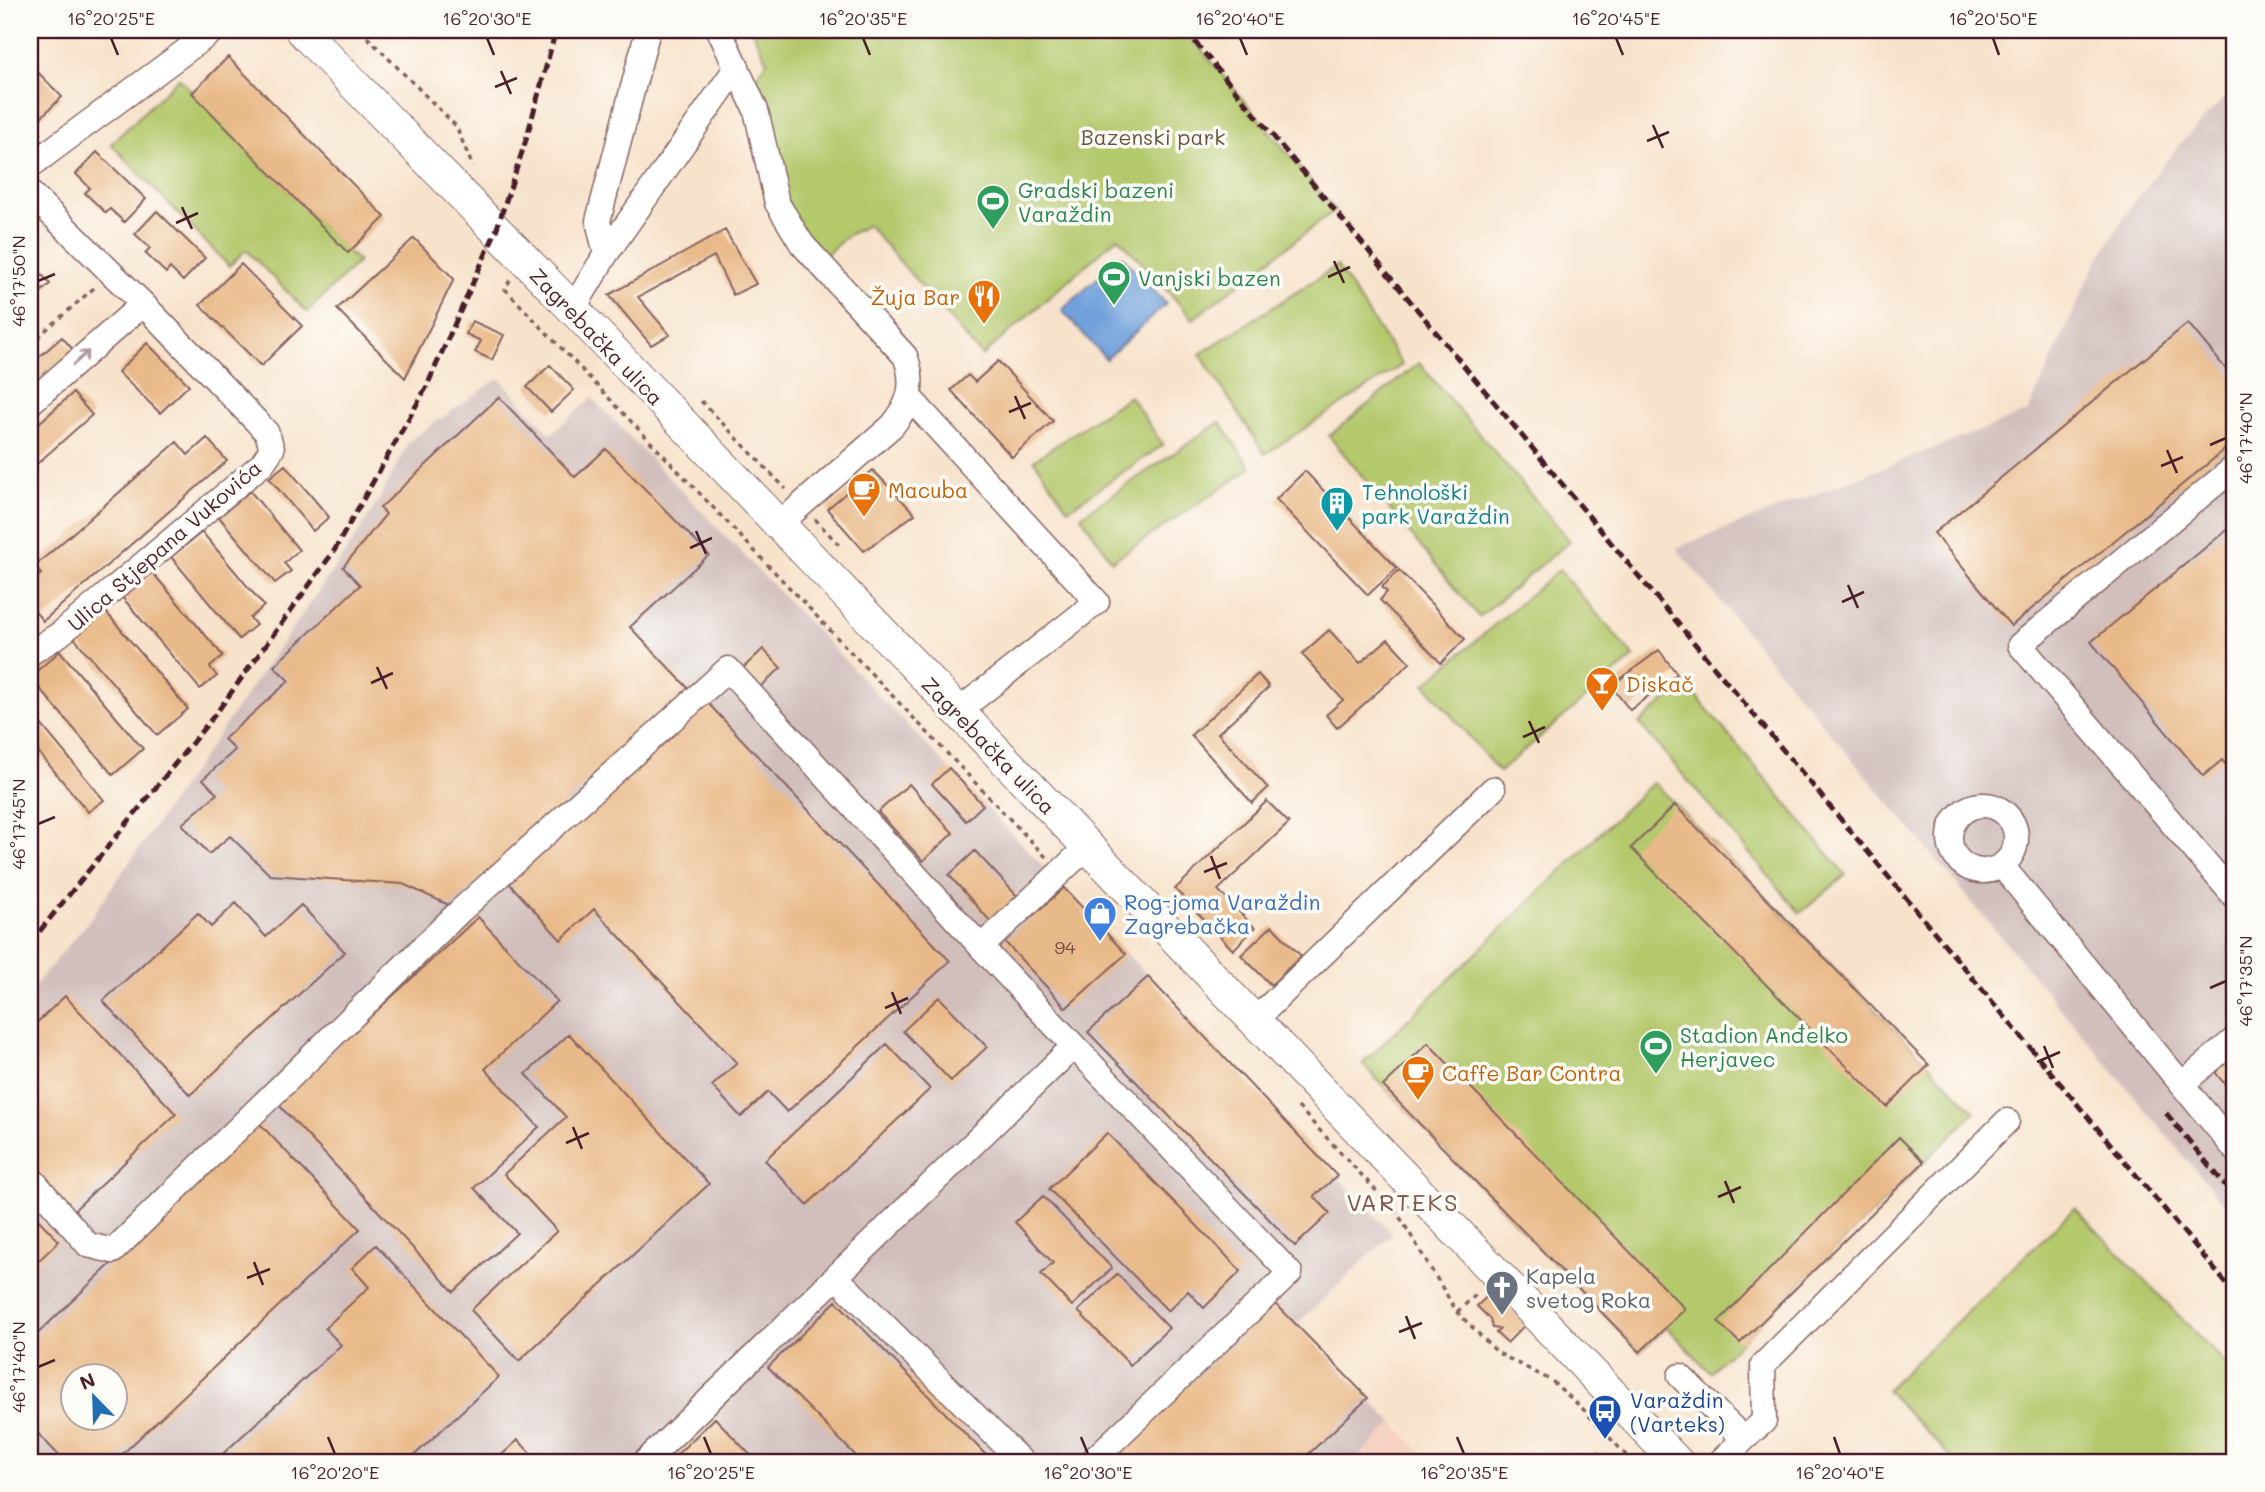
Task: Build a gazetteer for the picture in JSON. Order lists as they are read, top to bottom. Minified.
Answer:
{"streets":{"main road":["Zagrebačka ulica"],"street":["Ulica Stjepana Vukovića"]},"districts":["VARTEKS"],"parks":["Bazenski park"],"places":{"sports":["Gradski bazeni Varaždin","Vanjski bazen","Stadion Anđelko Herjavec"],"restaurant":["Žuja Bar"],"cafe":["Macuba","Caffe Bar Contra"],"building":["Tehnološki park Varaždin"],"bar":["Diskač"],"shop":["Rog-joma Varaždin Zagrebačka"],"church":["Kapela svetog Roka"],"bus stop":["Varaždin (Varteks)"]},"house_numbers":["94"],"north":"top left","coordinates":["16°20'25\"E","16°20'30\"E","16°20'35\"E","16°20'40\"E","16°20'45\"E","16°20'50\"E","46°17'50\"N","46°17'40\"N","46°17'45\"N","46°17'35\"N","16°20'20\"E"]}
